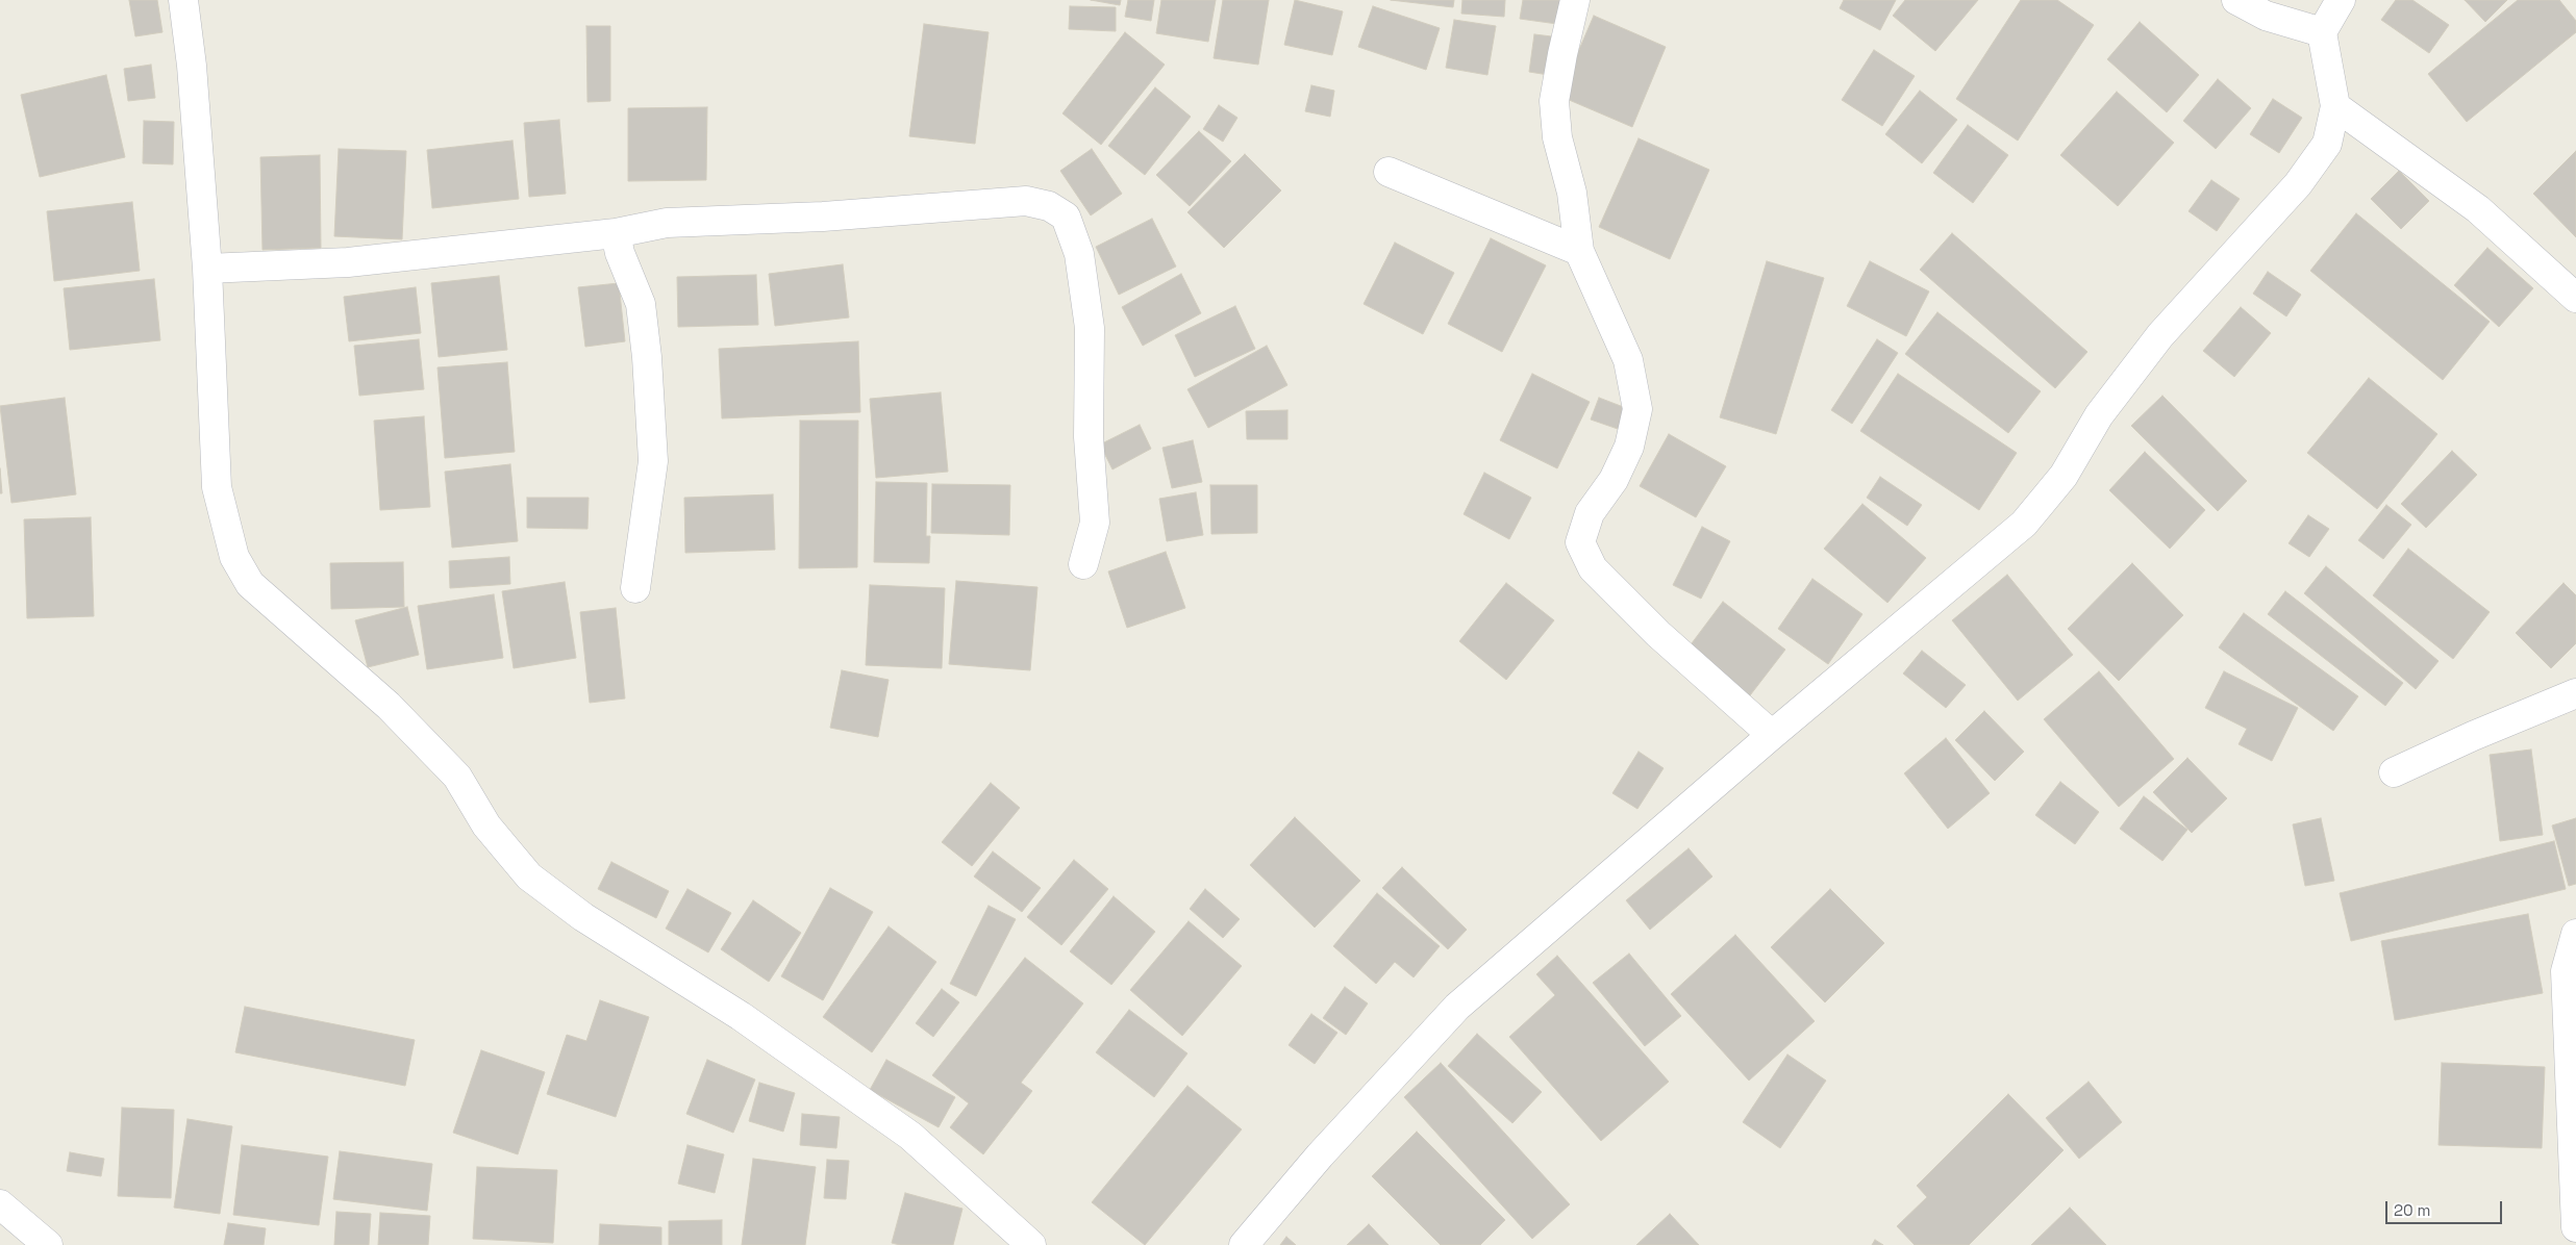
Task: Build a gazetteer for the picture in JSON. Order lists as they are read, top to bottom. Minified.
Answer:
{"scale_bar":"20 m"}
